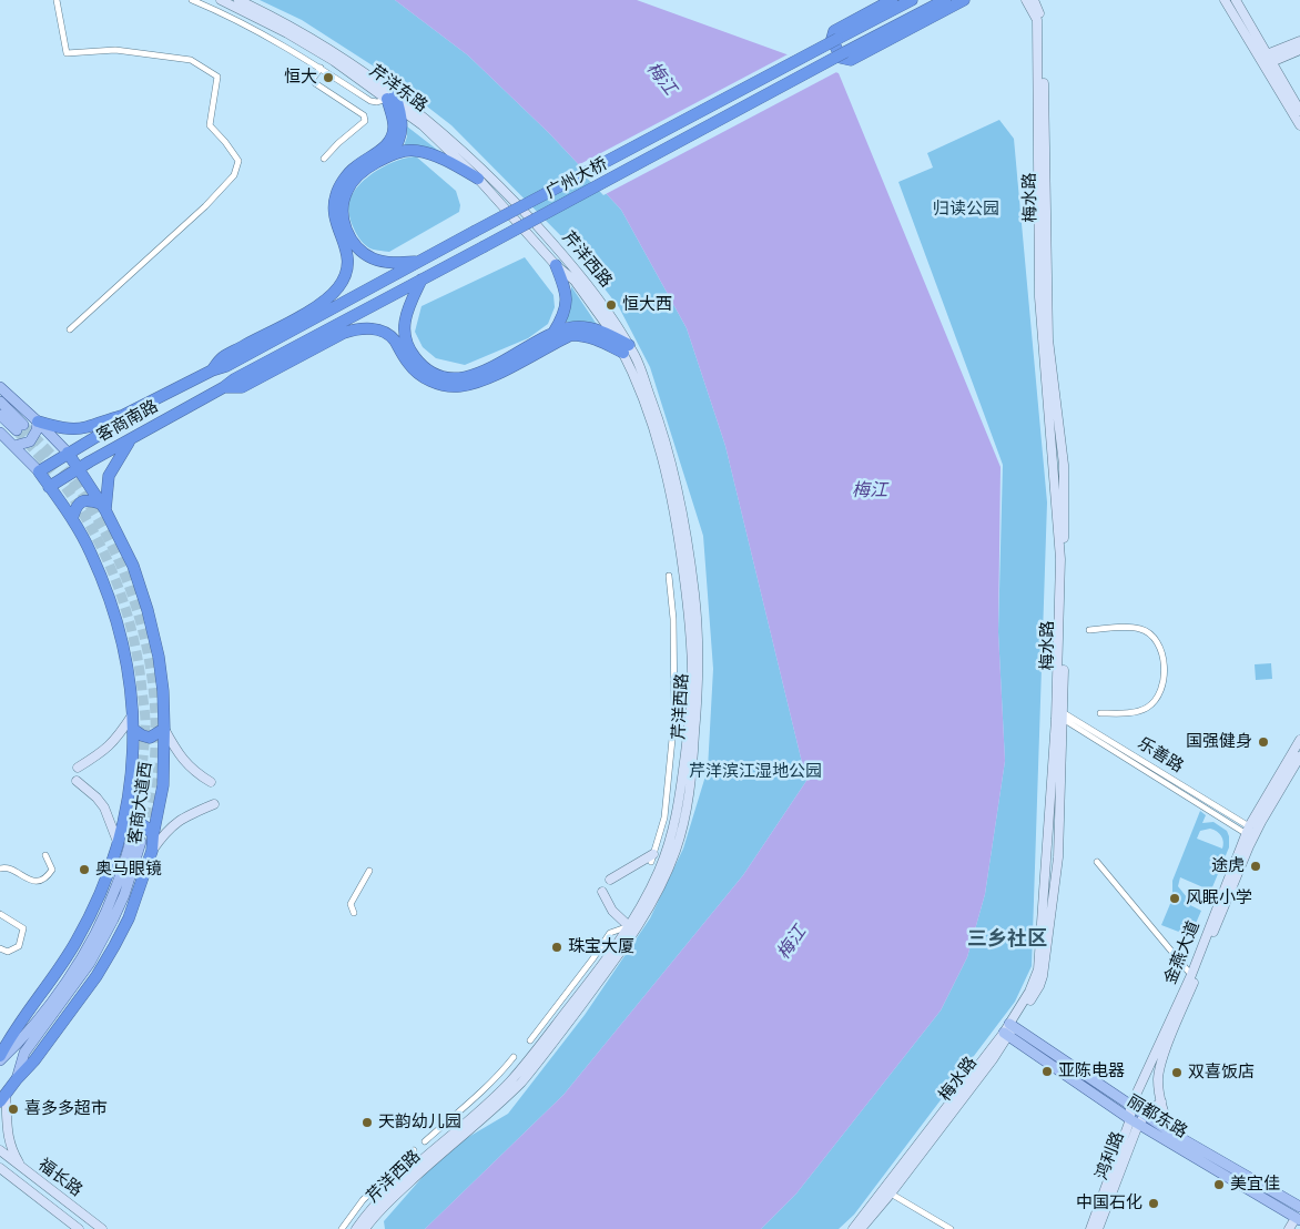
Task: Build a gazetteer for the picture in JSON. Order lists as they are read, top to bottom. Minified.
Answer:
{"streets":{"highway":["广州大桥","客商南路","客商大道西"],"main road":["芹洋东路","梅水路","芹洋西路","金燕大道","丽都东路","鸿利路","福长路"],"street":["乐善路"]},"crossings":[["芹洋东路","芹洋西路"],["广州大桥","客商南路"],["梅水路","乐善路"],["梅水路","丽都东路"],["客商南路","客商大道西"],["乐善路","金燕大道"],["金燕大道","丽都东路"],["金燕大道","鸿利路"],["丽都东路","鸿利路"]],"districts":["三乡社区"],"water":["梅江"],"parks":["归读公园","芹洋滨江湿地公园"],"places":["恒大","恒大西","国强健身","途虎","奥马眼镜","风眠小学","珠宝大厦","亚陈电器","双喜饭店","喜多多超市","天韵幼儿园","美宜佳","中国石化"]}
